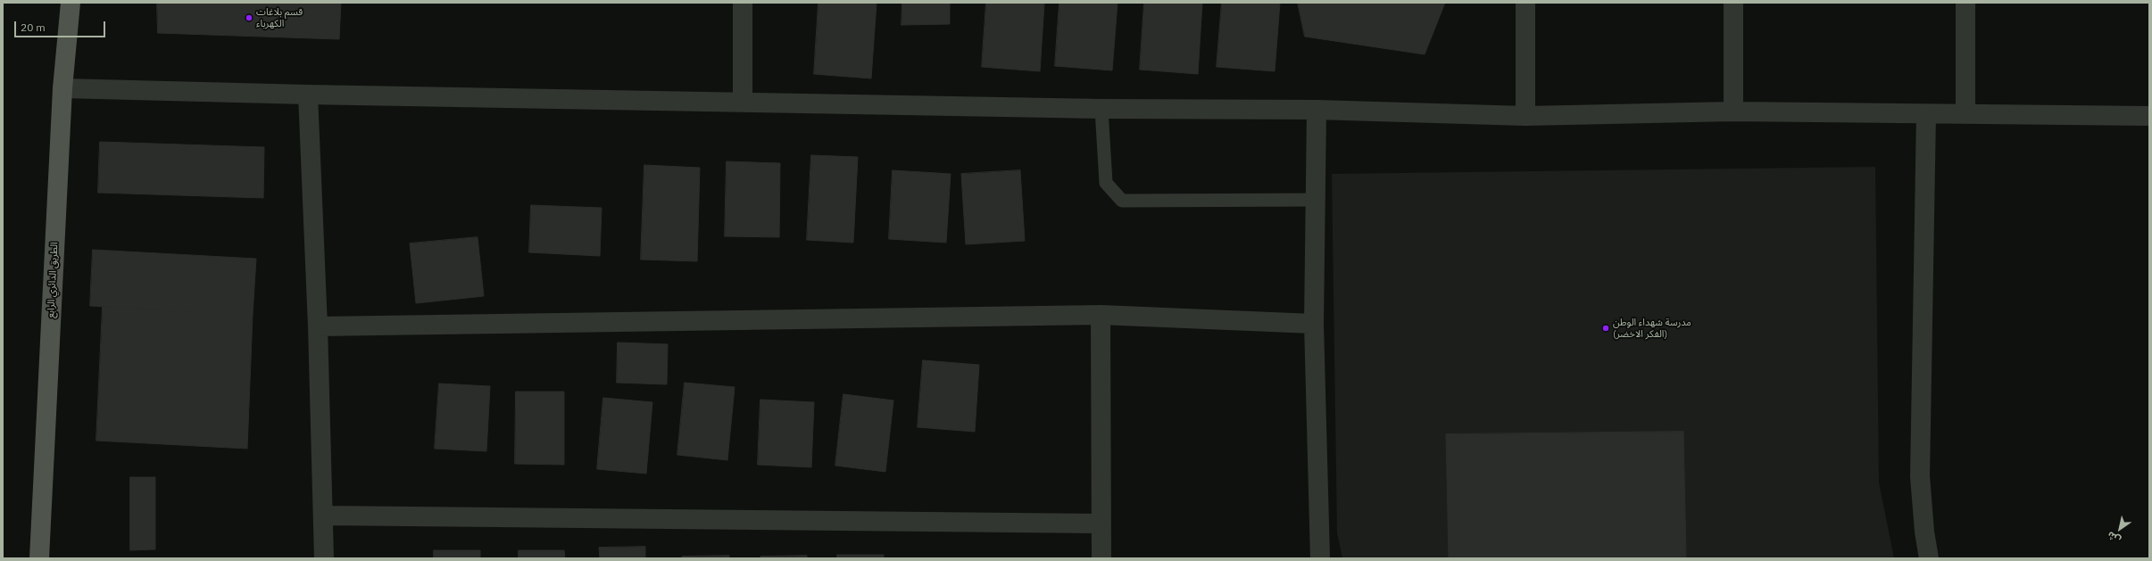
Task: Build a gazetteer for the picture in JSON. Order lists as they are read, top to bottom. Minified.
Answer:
{"streets":{"main road":["الطريق الدائري الرابع"]},"places":["قسم بلاغات الكهرباء","مدرسة شهداء الوطن (الفكر الاخضر)"],"scale_bar":"20 m","north":"bottom left"}
